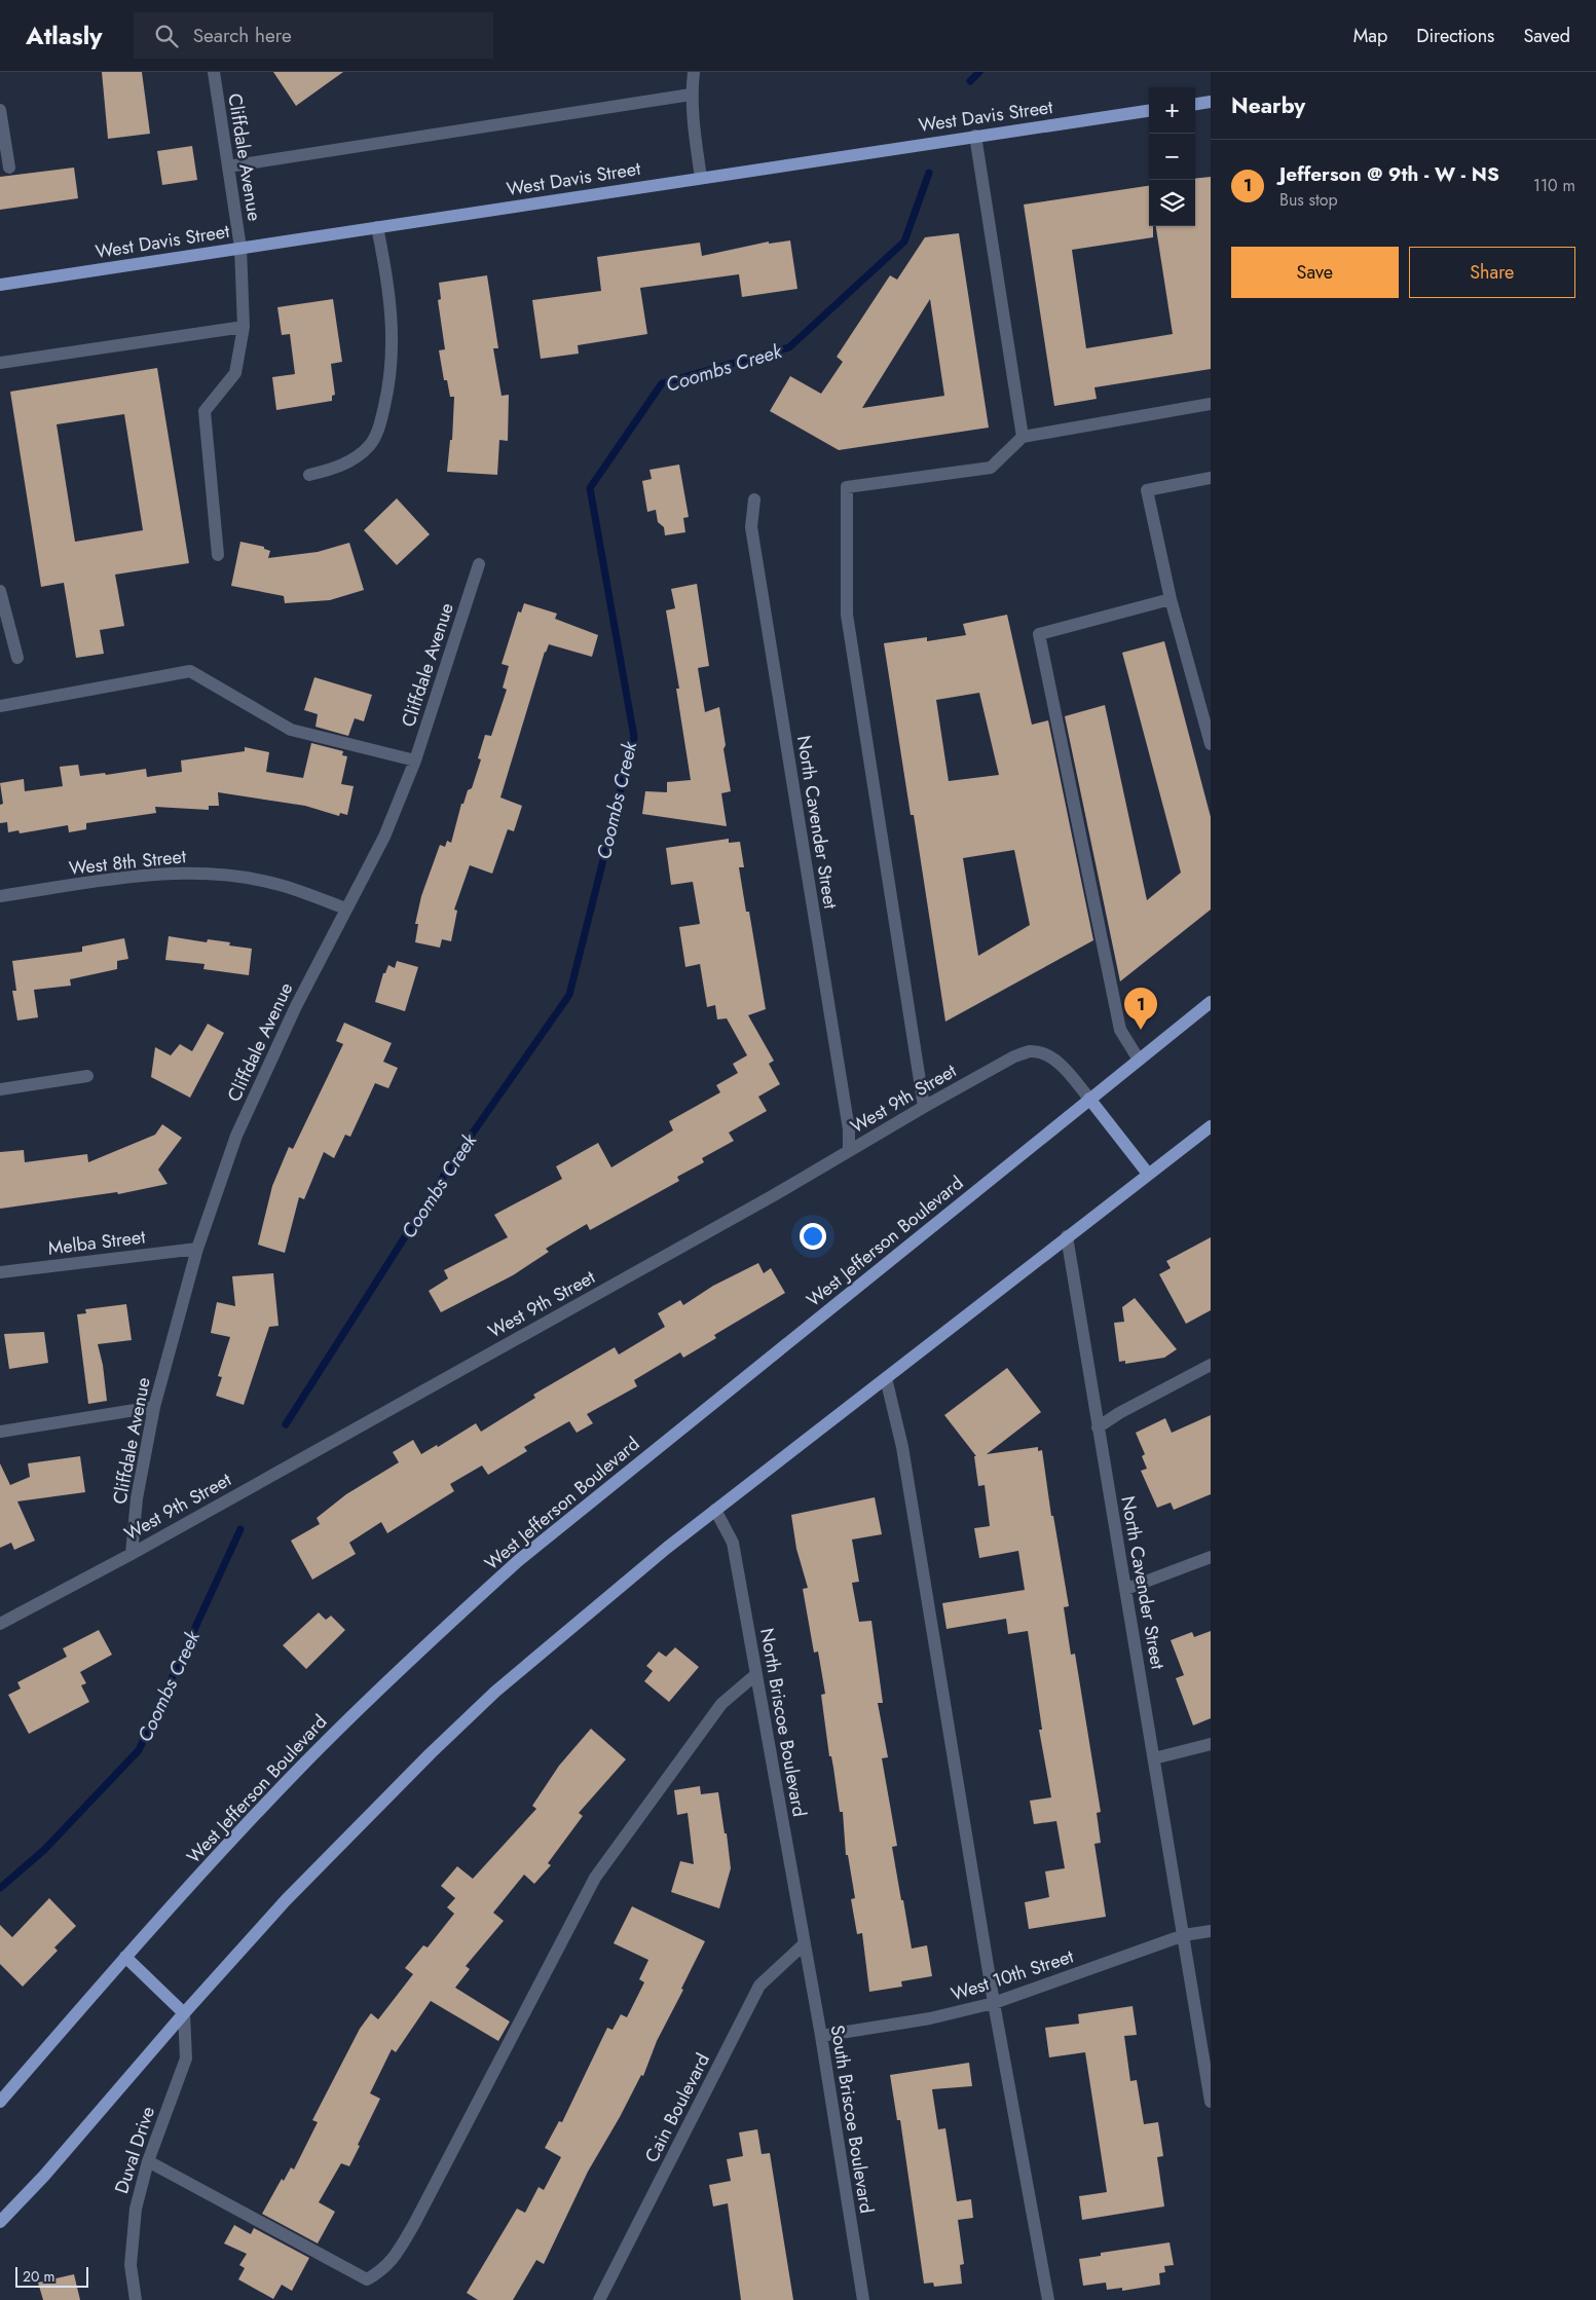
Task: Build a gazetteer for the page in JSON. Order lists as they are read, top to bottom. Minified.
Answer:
{"streets":{"main road":["West Davis Street","West Jefferson Boulevard"],"street":["Cliffdale Avenue","North Cavender Street","West 8th Street","West 9th Street","Melba Street","North Briscoe Boulevard","West 10th Street","Cain Boulevard","South Briscoe Boulevard","Duval Drive"]},"crossings":[["West Davis Street","Cliffdale Avenue"],["Cliffdale Avenue","West 8th Street"],["Cliffdale Avenue","West 9th Street"],["Cliffdale Avenue","Melba Street"],["North Cavender Street","West 9th Street"],["North Cavender Street","West 10th Street"],["West 9th Street","West Jefferson Boulevard"],["North Briscoe Boulevard","Cain Boulevard"],["North Briscoe Boulevard","South Briscoe Boulevard"],["West 10th Street","South Briscoe Boulevard"],["Cain Boulevard","South Briscoe Boulevard"]],"water":["Coombs Creek"],"scale_bar":"20 m","page":{"header":"Atlasly","search":"Search here","nav":["Map","Directions","Saved"],"heading":"Nearby","map_buttons":["+","−"],"list":[{"mark":"1","name":"Jefferson @ 9th - W - NS","note":"Bus stop","value":"110 m"}],"buttons":["Save","Share"],"pins":"1","scale":"20 m"}}
